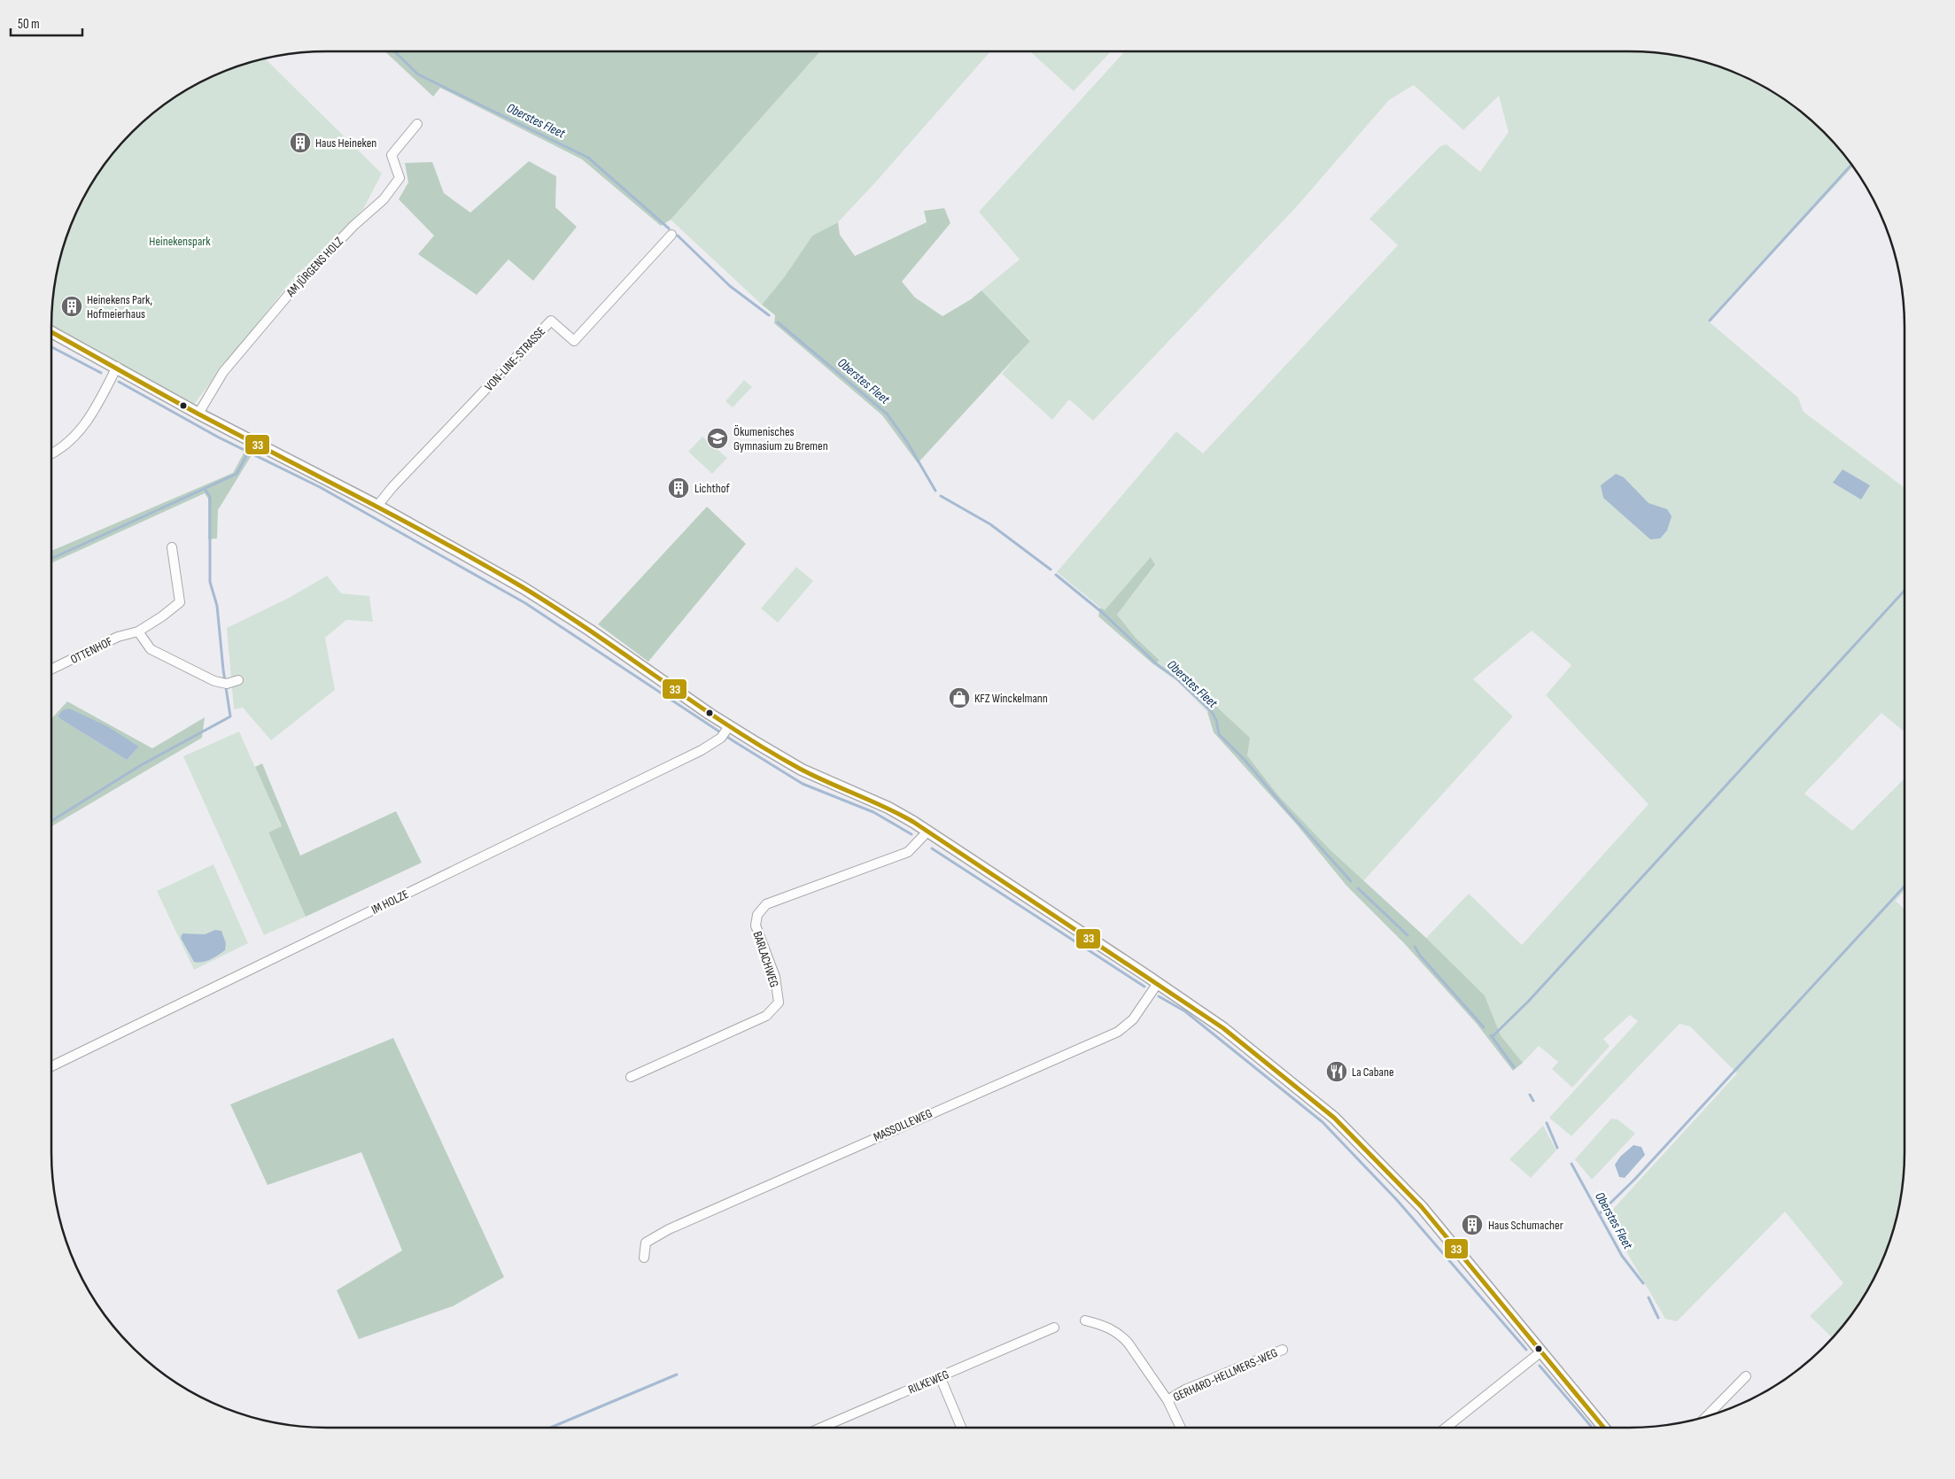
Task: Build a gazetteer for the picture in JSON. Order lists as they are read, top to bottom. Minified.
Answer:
{"streets":{"street":["AM JÜRGENS HOLZ","VON-LINE-STRASSE","OTTENHOF","IM HOLZE","BARLACHWEG","MASSOLLEWEG","GERHARD-HELLMERS-WEG","RILKEWEG"]},"water":["Oberstes Fleet"],"parks":["Heinekenspark"],"places":{"building":["Haus Heineken","Heinekens Park, Hofmeierhaus","Lichthof","Haus Schumacher"],"school or university":["Ökumenisches Gymnasium zu Bremen"],"shop":["KFZ Winckelmann"],"restaurant":["La Cabane"]},"lines":["transit line 33"],"scale_bar":"50 m"}
